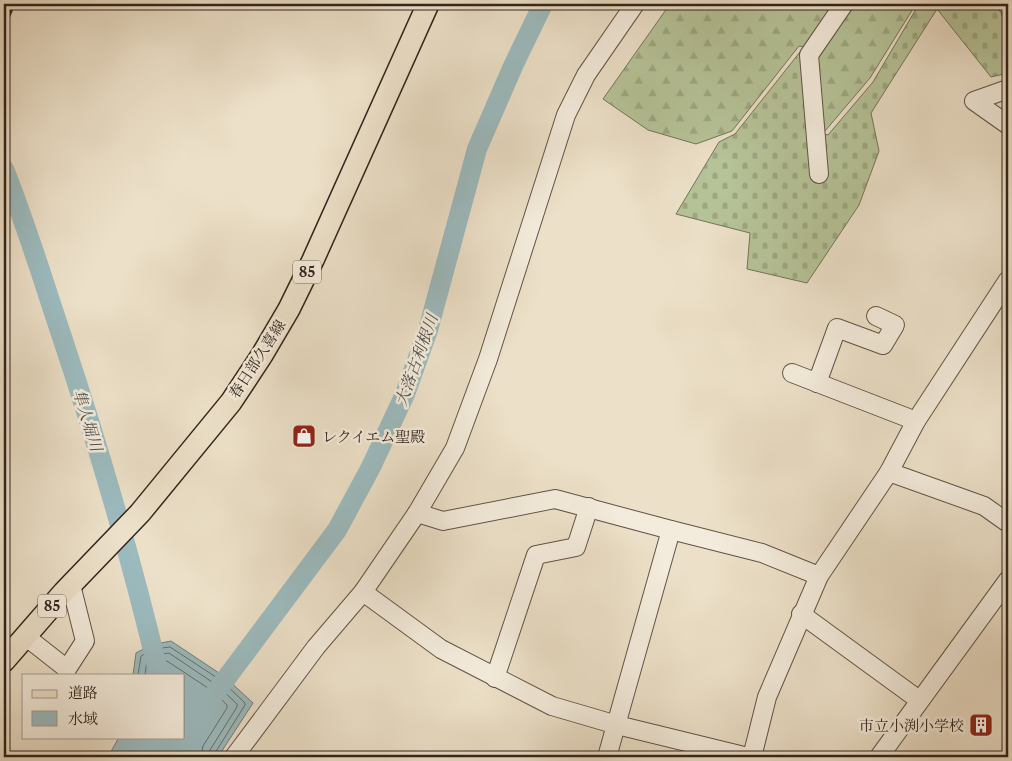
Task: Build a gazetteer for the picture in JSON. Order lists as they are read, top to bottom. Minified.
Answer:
{"streets":{"main road":["85","春日部久喜線"]},"water":["大落古利根川","隼人堀川"],"places":{"shop":["レクイエム聖殿"],"building":["市立小渕小学校"]},"legend":["道路","水域"]}
